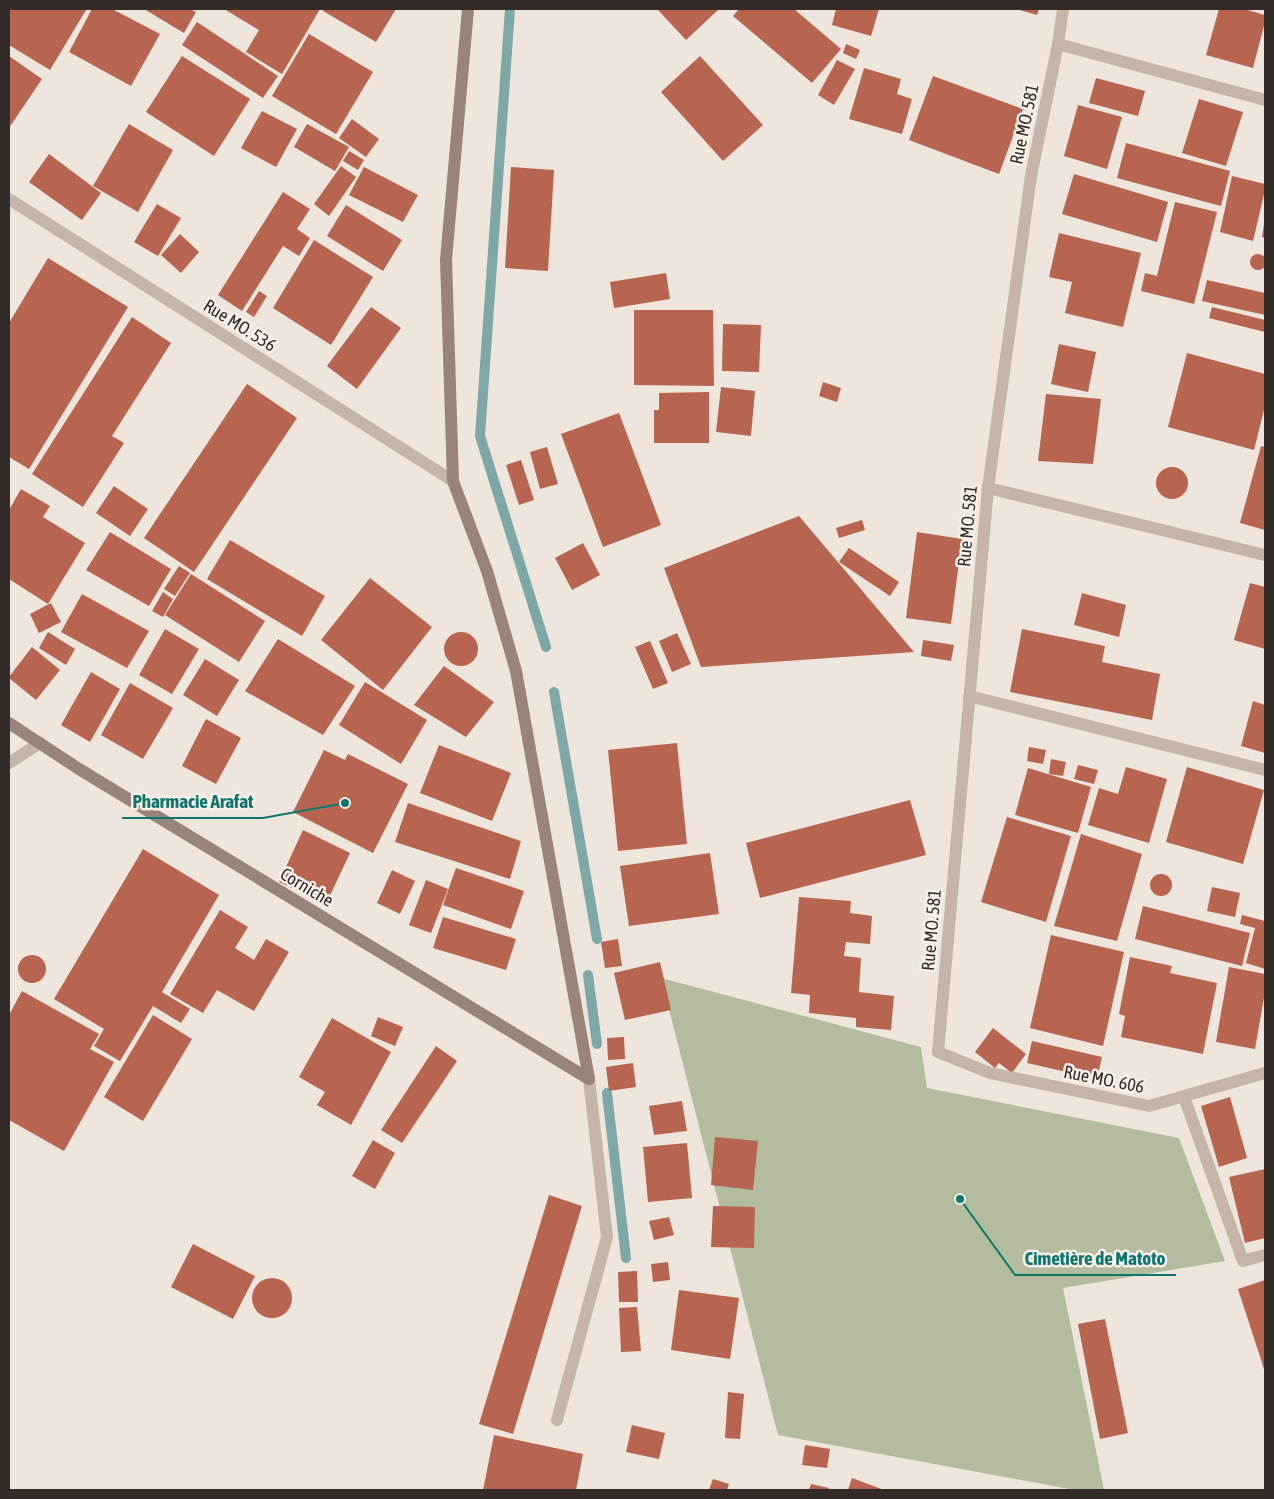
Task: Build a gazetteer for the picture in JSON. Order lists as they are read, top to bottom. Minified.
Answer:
{"streets":{"street":["Rue MO. 581","Rue MO. 536","Corniche","Rue MO. 606"]},"crossings":[["Rue MO. 581","Rue MO. 606"]],"places":["Pharmacie Arafat","Cimetière de Matoto"]}
